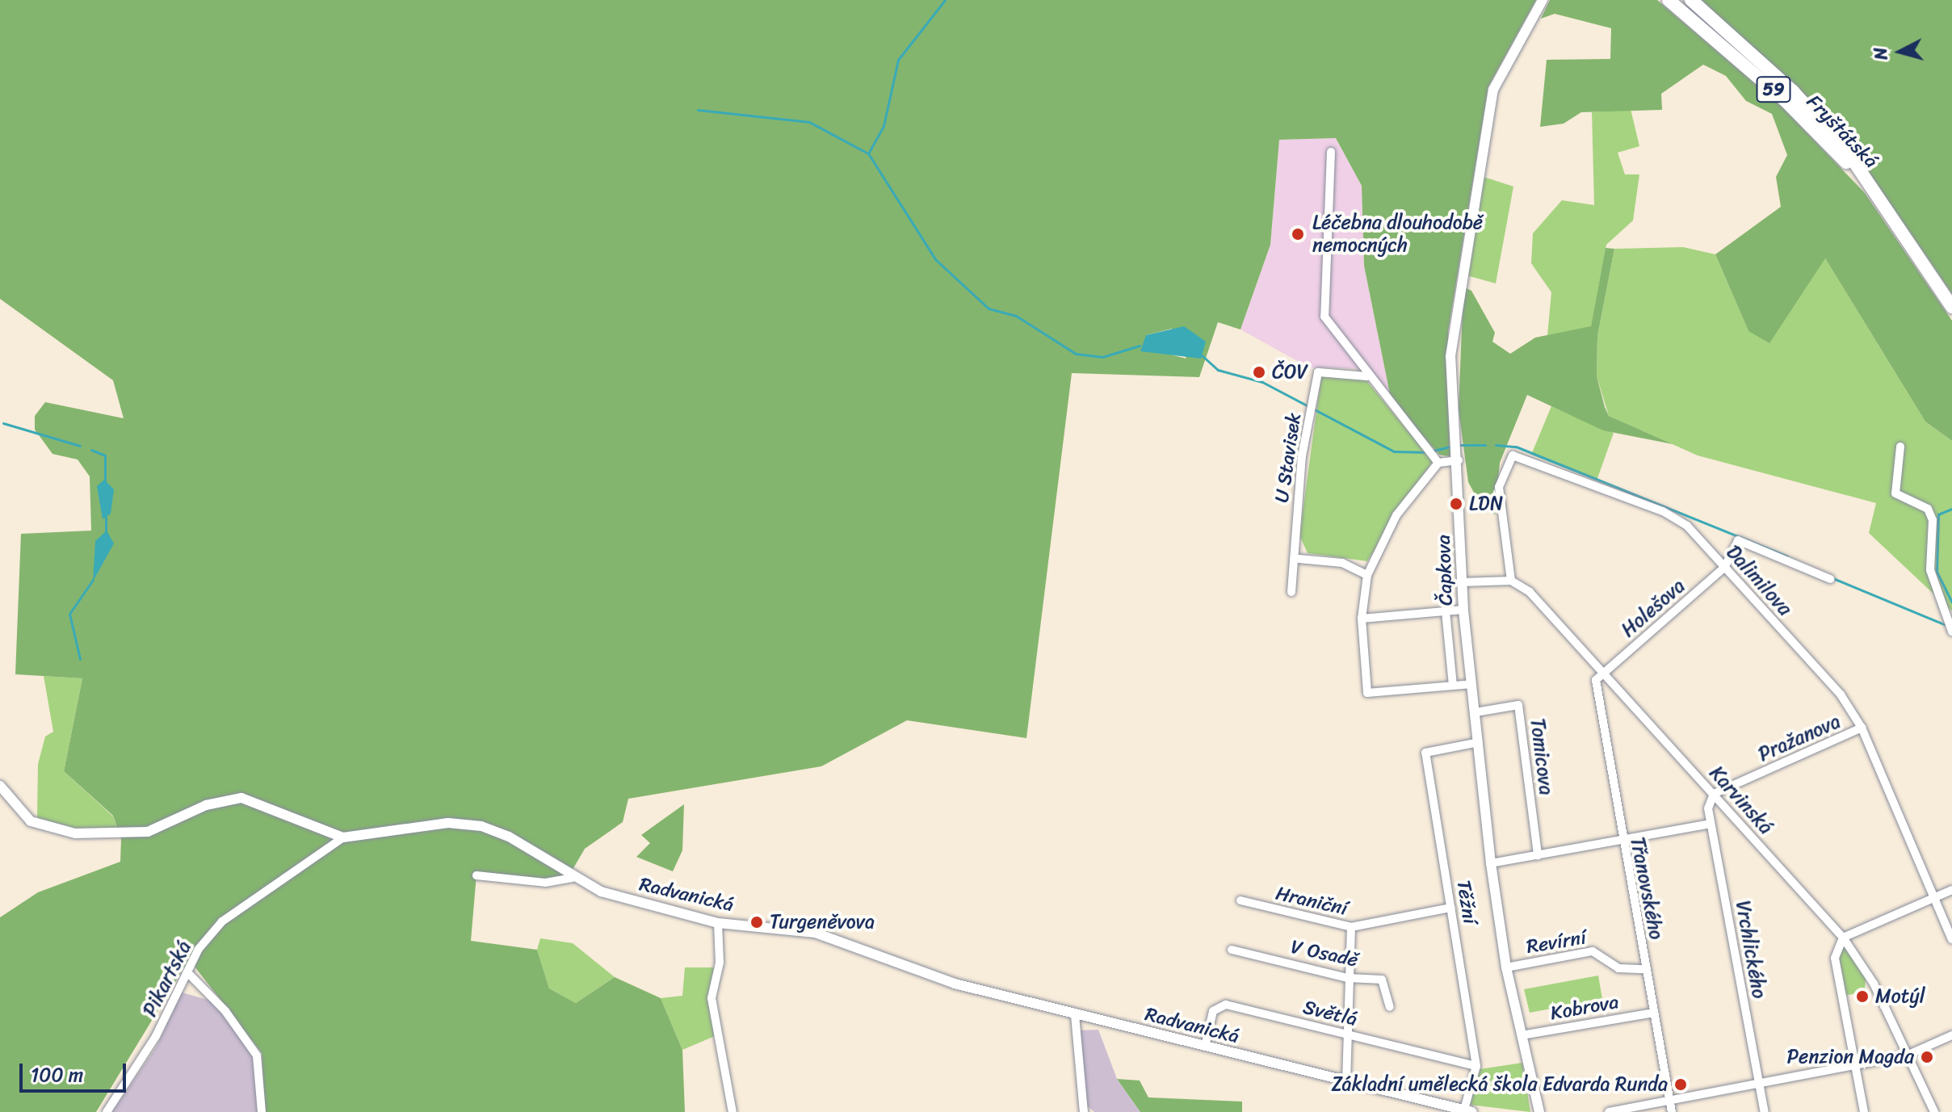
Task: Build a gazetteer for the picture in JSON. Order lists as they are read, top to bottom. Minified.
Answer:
{"streets":{"main road":["59","Fryštátská"],"street":["U Stavisek","Čapkova","Dalimilova","Holešova","Pražanova","Tomicova","Karvinská","Třanovského","Radvanická","Hraniční","Těžní","Revírní","Vrchlického","V Osadě","Pikartská","Kobrova","Světlá"]},"crossings":[["Čapkova","Tomicova"],["Čapkova","Těžní"],["Čapkova","Revírní"],["Čapkova","Kobrova"],["Dalimilova","Holešova"],["Dalimilova","Pražanova"],["Dalimilova","Karvinská"],["Holešova","Karvinská"],["Holešova","Třanovského"],["Pražanova","Karvinská"],["Pražanova","Vrchlického"],["Karvinská","Třanovského"],["Karvinská","Vrchlického"],["Třanovského","Revírní"],["Třanovského","Kobrova"],["Radvanická","Těžní"],["Radvanická","Pikartská"],["Radvanická","Světlá"],["Hraniční","Těžní"],["Těžní","Světlá"]],"places":["Léčebna dlouhodobě nemocných","ČOV","LDN","Turgeněvova","Motýl","Penzion Magda","Základní umělecká škola Edvarda Runda"],"scale_bar":"100 m","north":"left"}
